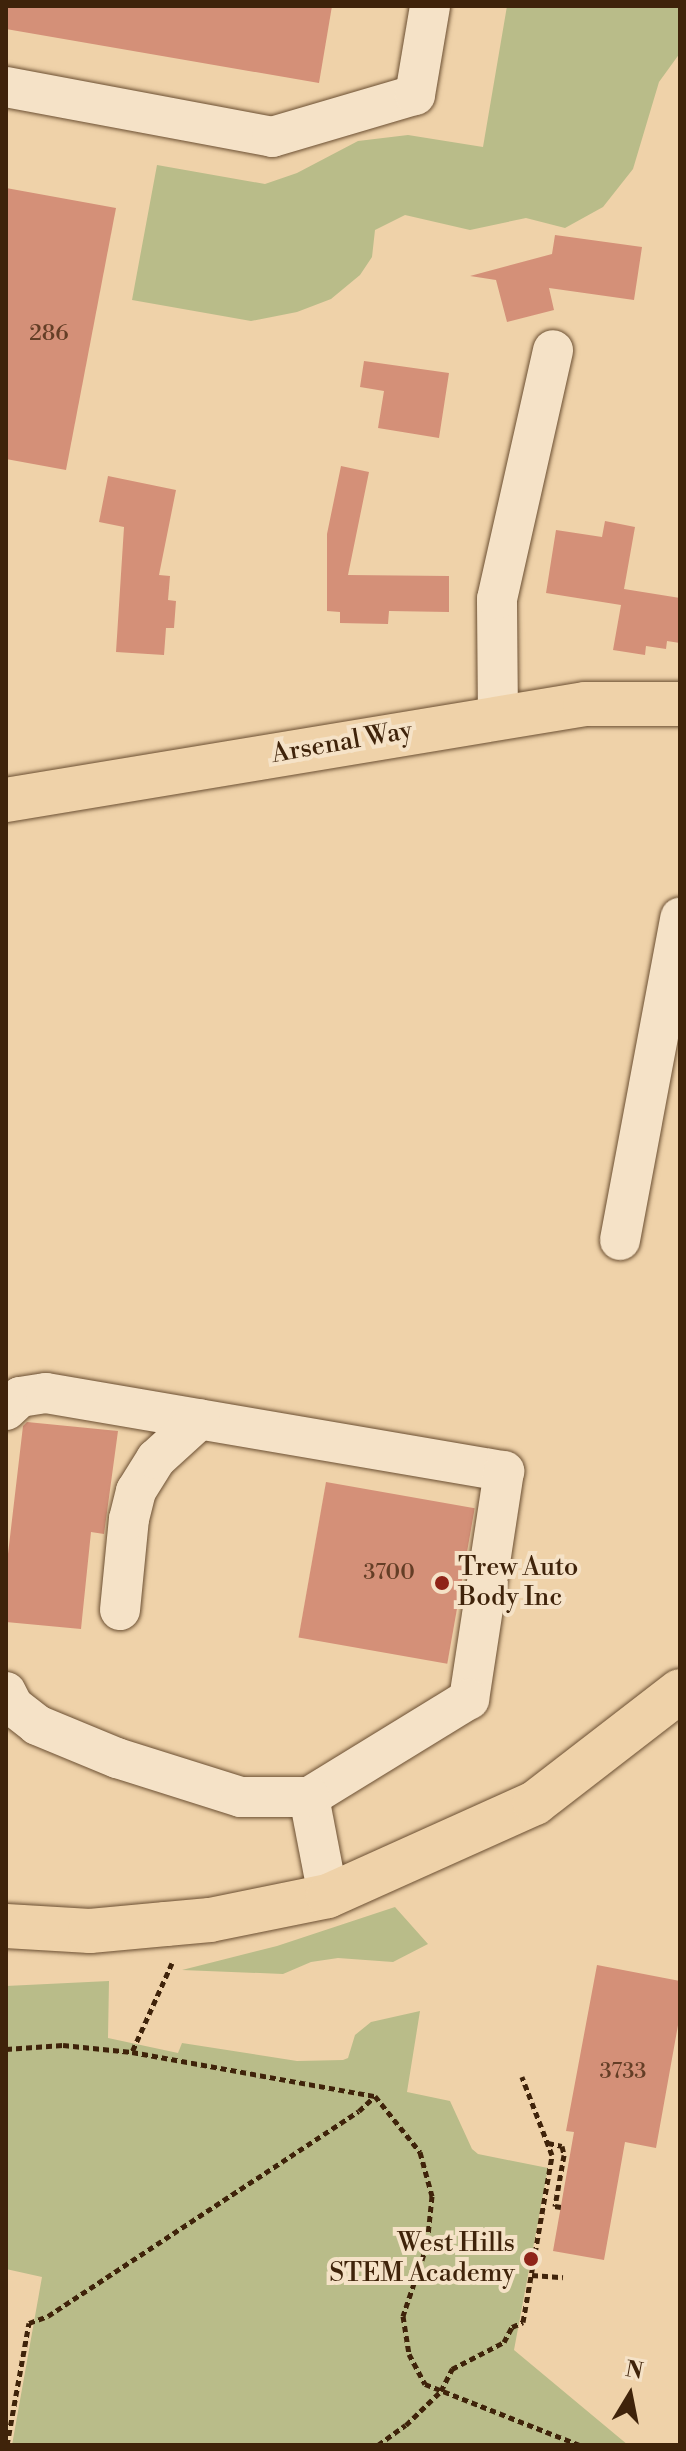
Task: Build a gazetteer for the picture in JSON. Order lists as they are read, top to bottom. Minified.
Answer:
{"streets":{"main road":["Arsenal Way"]},"places":["Trew Auto Body Inc","West Hills STEM Academy"],"house_numbers":["286","3700","3733"],"north":"top"}
